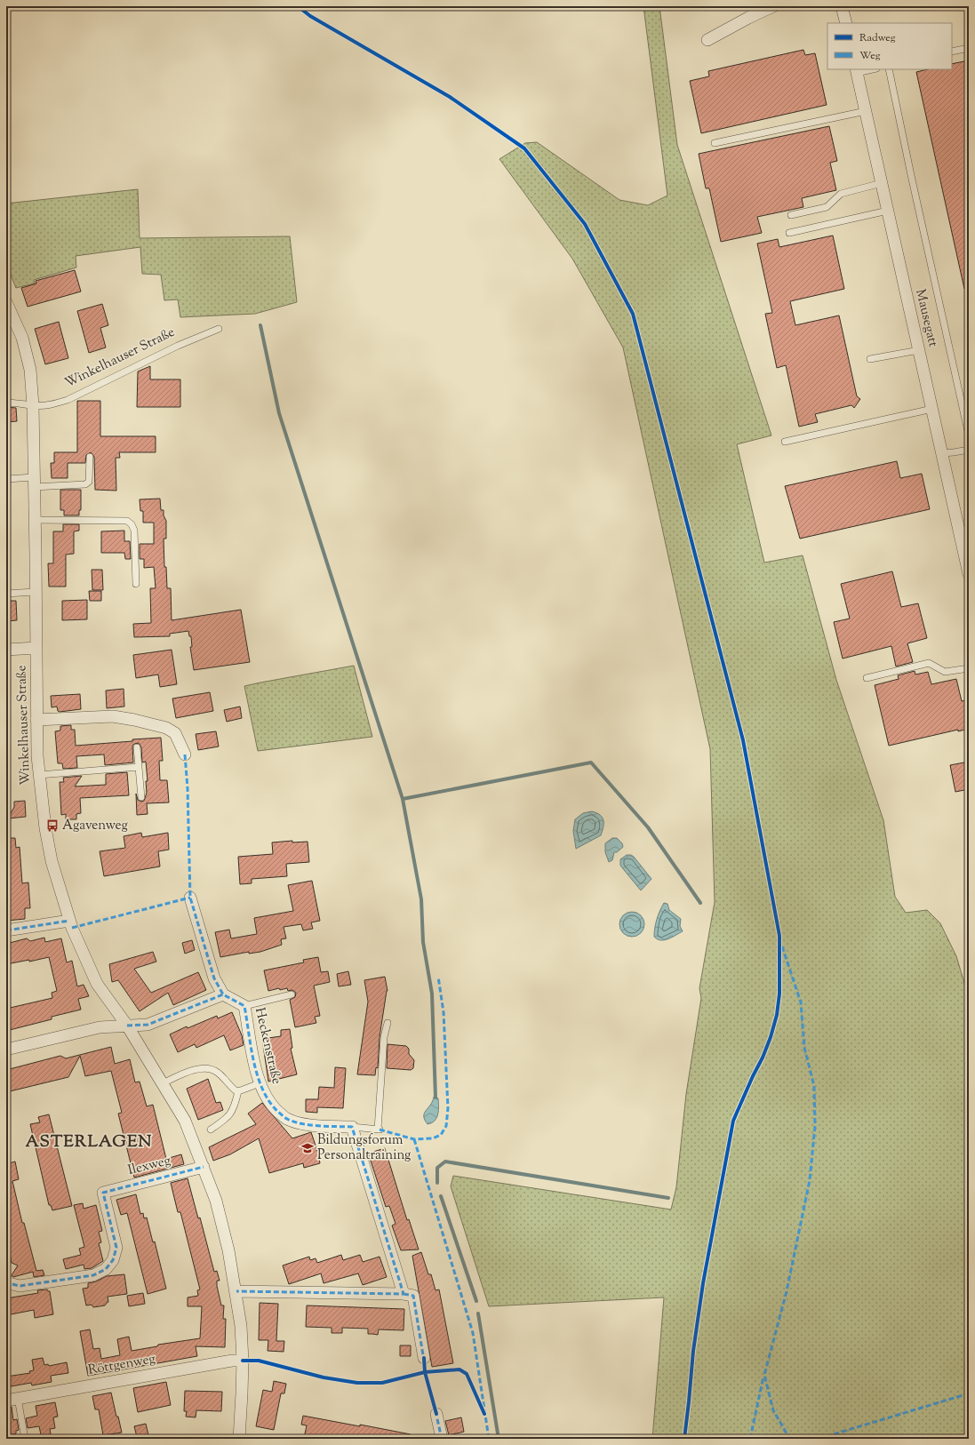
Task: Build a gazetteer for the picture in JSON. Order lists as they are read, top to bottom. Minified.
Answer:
{"streets":{"street":["Mausegatt","Winkelhauser Straße","Heckenstraße","Ilexweg","Röttgenweg"]},"crossings":[["Winkelhauser Straße","Ilexweg"],["Winkelhauser Straße","Röttgenweg"]],"districts":["ASTERLAGEN"],"places":{"bus stop":["Agavenweg"],"school or university":["Bildungsforum Personaltraining"]},"legend":["Radweg","Weg"]}
